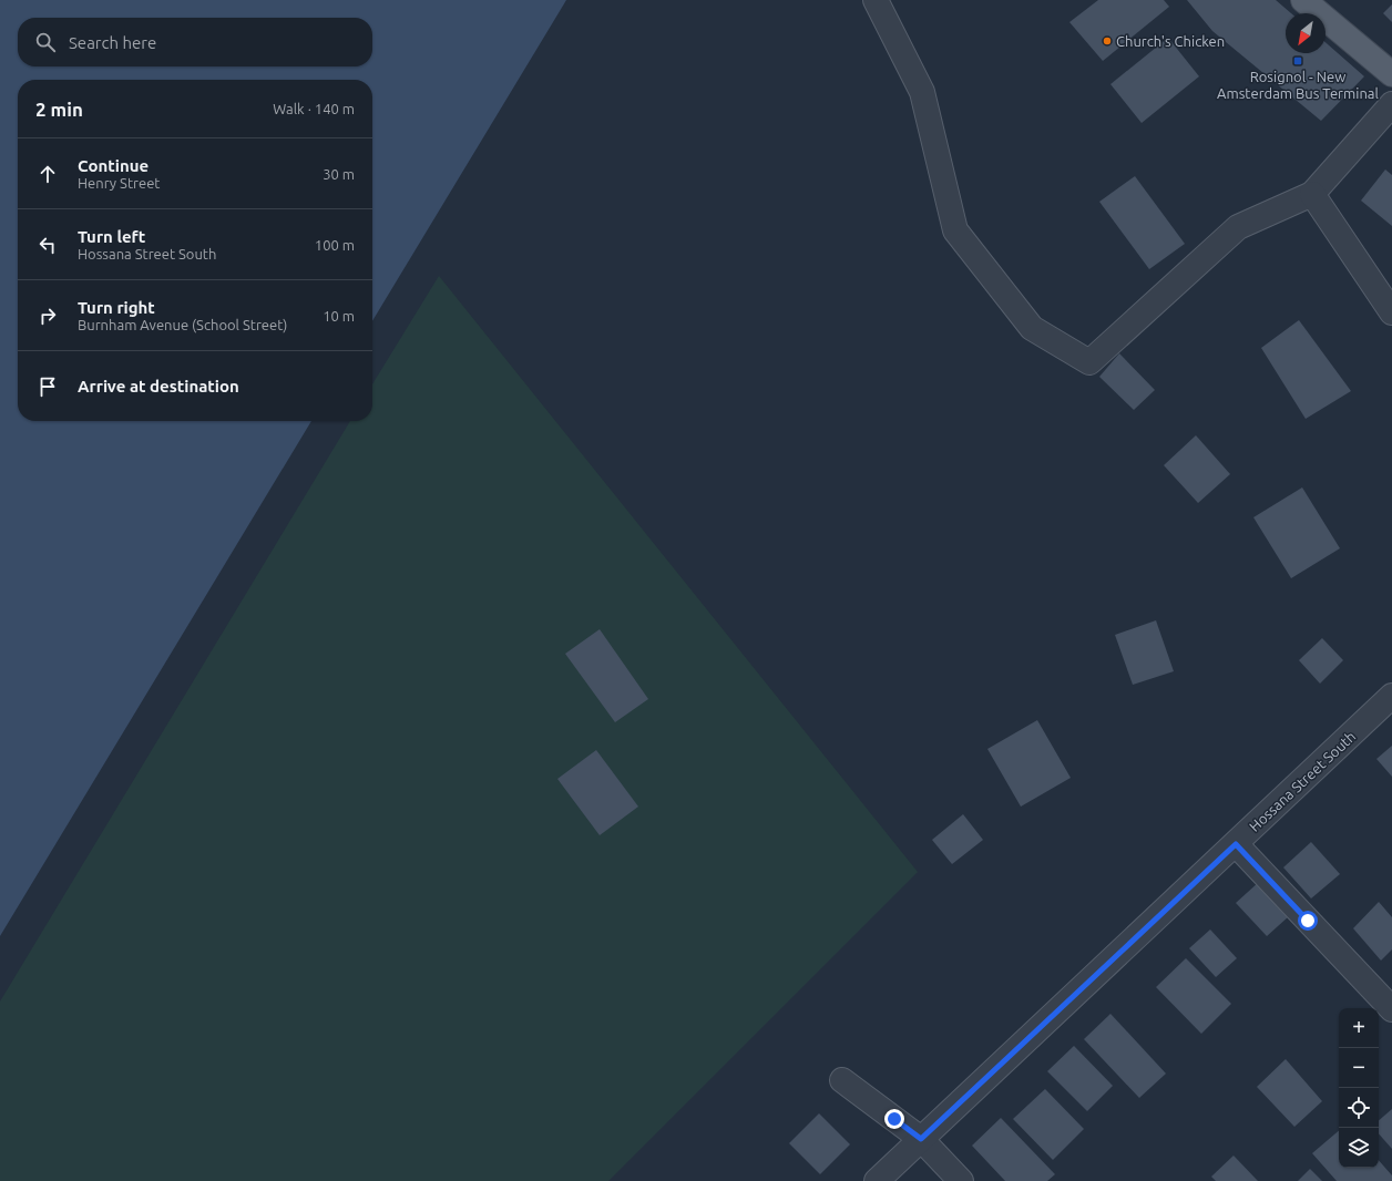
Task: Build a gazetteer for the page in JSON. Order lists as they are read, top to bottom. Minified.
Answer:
{"streets":{"street":["Hossana Street South"]},"places":{"other":["Church's Chicken"],"transit":["Rosignol - New Amsterdam Bus Terminal"]},"north":"bottom left","page":{"search":"Search here","heading":["2 min","Walk · 140 m"],"list":[["Continue","Henry Street","30 m"],["Turn left","Hossana Street South","100 m"],["Turn right","Burnham Avenue (School Street)","10 m"],"Arrive at destination"],"map_buttons":["+","−"]}}
